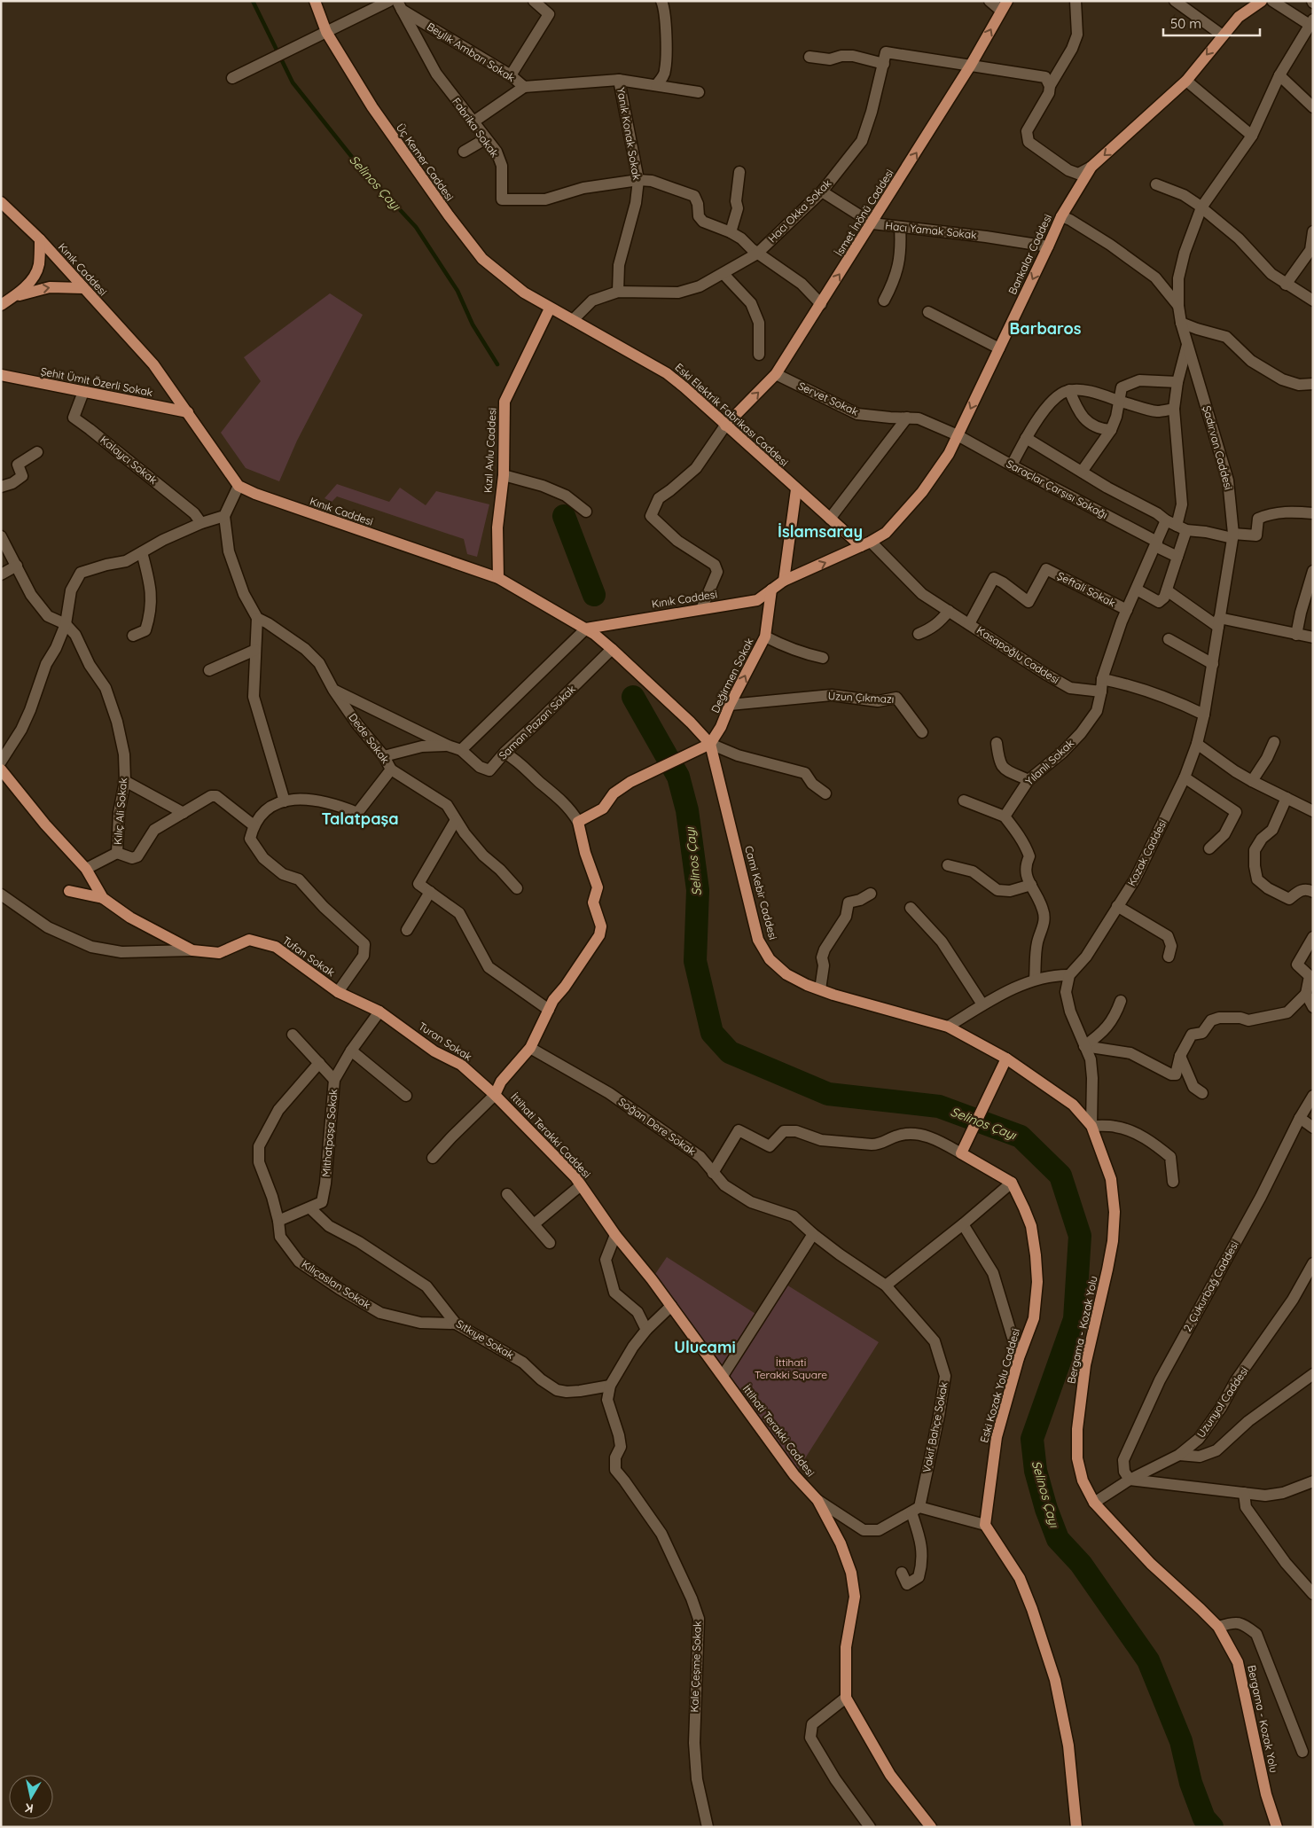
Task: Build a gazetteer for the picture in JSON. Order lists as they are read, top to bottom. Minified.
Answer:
{"streets":{"main road":["Üç Kemer Caddesi","İsmet İnönü Caddesi","Bankalar Caddesi","Kınık Caddesi","Şehit Ümit Özerli Sokak","Eski Elektrik Fabrikası Caddesi","Kızıl Avlu Caddesi","Değirmen Sokak","Cami Kebir Caddesi","Tufan Sokak","Turan Sokak","İttihati Terakki Caddesi","Bergama - Kozak Yolu","Eski Kozak Yolu Caddesi"],"street":["Beylik Ambarı Sokak","Fabrika Sokak","Yanık Konak Sokak","Hacı Okka Sokak","Hacı Yamak Sokak","Servet Sokak","Şadırvan Caddesi","Kalaycı Sokak","Saraçlar Çarşısı Sokağı","Şeftali Sokak","Kasapoğlu Caddesi","Uzun Çıkmazı","Saman Pazarı Sokak","Dede Sokak","Yılanlı Sokak","Kılıç Ali Sokak","Kozak Caddesi","Soğan Dere Sokak","Mithatpaşa Sokak","Kılıçaslan Sokak","2. Çukurbağ Caddesi","Sıtkıye Sokak","Uzunyol Caddesi","Vakıf Bahçe Sokak","Kale Çeşme Sokak"]},"crossings":[["Beylik Ambarı Sokak","Fabrika Sokak"],["Beylik Ambarı Sokak","Yanık Konak Sokak"],["Fabrika Sokak","Yanık Konak Sokak"],["Yanık Konak Sokak","Hacı Okka Sokak"],["Üç Kemer Caddesi","Eski Elektrik Fabrikası Caddesi"],["Üç Kemer Caddesi","Kızıl Avlu Caddesi"],["Hacı Okka Sokak","Hacı Yamak Sokak"],["İsmet İnönü Caddesi","Hacı Yamak Sokak"],["İsmet İnönü Caddesi","Servet Sokak"],["İsmet İnönü Caddesi","Eski Elektrik Fabrikası Caddesi"],["Hacı Yamak Sokak","Bankalar Caddesi"],["Bankalar Caddesi","Kınık Caddesi"],["Bankalar Caddesi","Servet Sokak"],["Bankalar Caddesi","Eski Elektrik Fabrikası Caddesi"],["Bankalar Caddesi","Saraçlar Çarşısı Sokağı"],["Bankalar Caddesi","Kasapoğlu Caddesi"],["Kınık Caddesi","Şehit Ümit Özerli Sokak"],["Kınık Caddesi","Eski Elektrik Fabrikası Caddesi"],["Kınık Caddesi","Kızıl Avlu Caddesi"],["Kınık Caddesi","Kasapoğlu Caddesi"],["Kınık Caddesi","Değirmen Sokak"],["Kınık Caddesi","Cami Kebir Caddesi"],["Şehit Ümit Özerli Sokak","Kalaycı Sokak"],["Servet Sokak","Saraçlar Çarşısı Sokağı"],["Eski Elektrik Fabrikası Caddesi","Kızıl Avlu Caddesi"],["Eski Elektrik Fabrikası Caddesi","Kasapoğlu Caddesi"],["Şadırvan Caddesi","Kozak Caddesi"],["Şeftali Sokak","Kasapoğlu Caddesi"],["Kasapoğlu Caddesi","Yılanlı Sokak"],["Değirmen Sokak","Uzun Çıkmazı"],["Değirmen Sokak","Cami Kebir Caddesi"],["Saman Pazarı Sokak","Cami Kebir Caddesi"],["Cami Kebir Caddesi","Bergama - Kozak Yolu"],["Tufan Sokak","Turan Sokak"],["Tufan Sokak","Mithatpaşa Sokak"],["Turan Sokak","Mithatpaşa Sokak"],["Turan Sokak","İttihati Terakki Caddesi"],["Soğan Dere Sokak","Vakıf Bahçe Sokak"],["Mithatpaşa Sokak","Sıtkıye Sokak"],["İttihati Terakki Caddesi","Kale Çeşme Sokak"],["Kılıçaslan Sokak","Sıtkıye Sokak"],["2. Çukurbağ Caddesi","Uzunyol Caddesi"],["Bergama - Kozak Yolu","Uzunyol Caddesi"],["Sıtkıye Sokak","Kale Çeşme Sokak"]],"one_way":["İsmet İnönü Caddesi","Bankalar Caddesi","Değirmen Sokak"],"districts":["Barbaros","İslamsaray","Talatpaşa","Ulucami"],"water":["Selinos Çayı"],"parks":["İttihati Terakki Square"],"scale_bar":"50 m","north":"bottom"}
